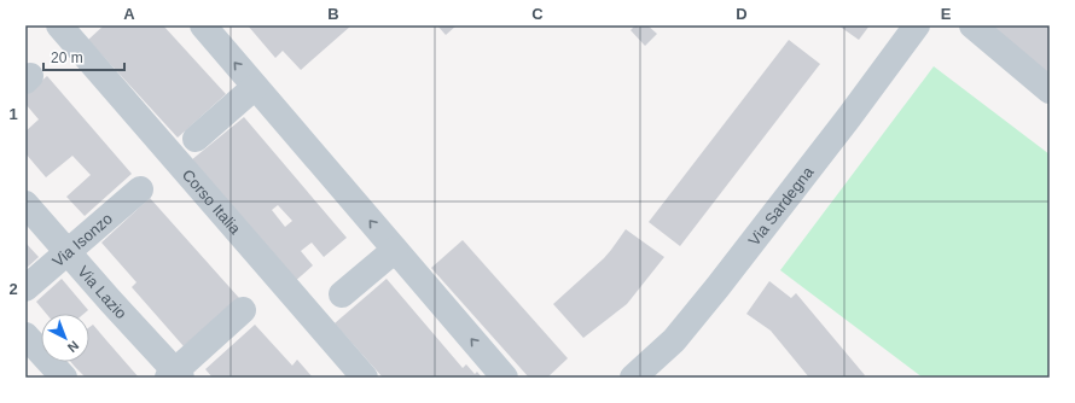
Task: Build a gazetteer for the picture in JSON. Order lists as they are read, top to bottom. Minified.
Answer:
{"streets":{"street":["Corso Italia","Via Sardegna","Via Isonzo","Via Lazio"]},"crossings":[["Via Isonzo","Via Lazio"]],"scale_bar":"20 m","north":"bottom right","grid":{"columns":["A","B","C","D","E"],"rows":["1","2"]}}
